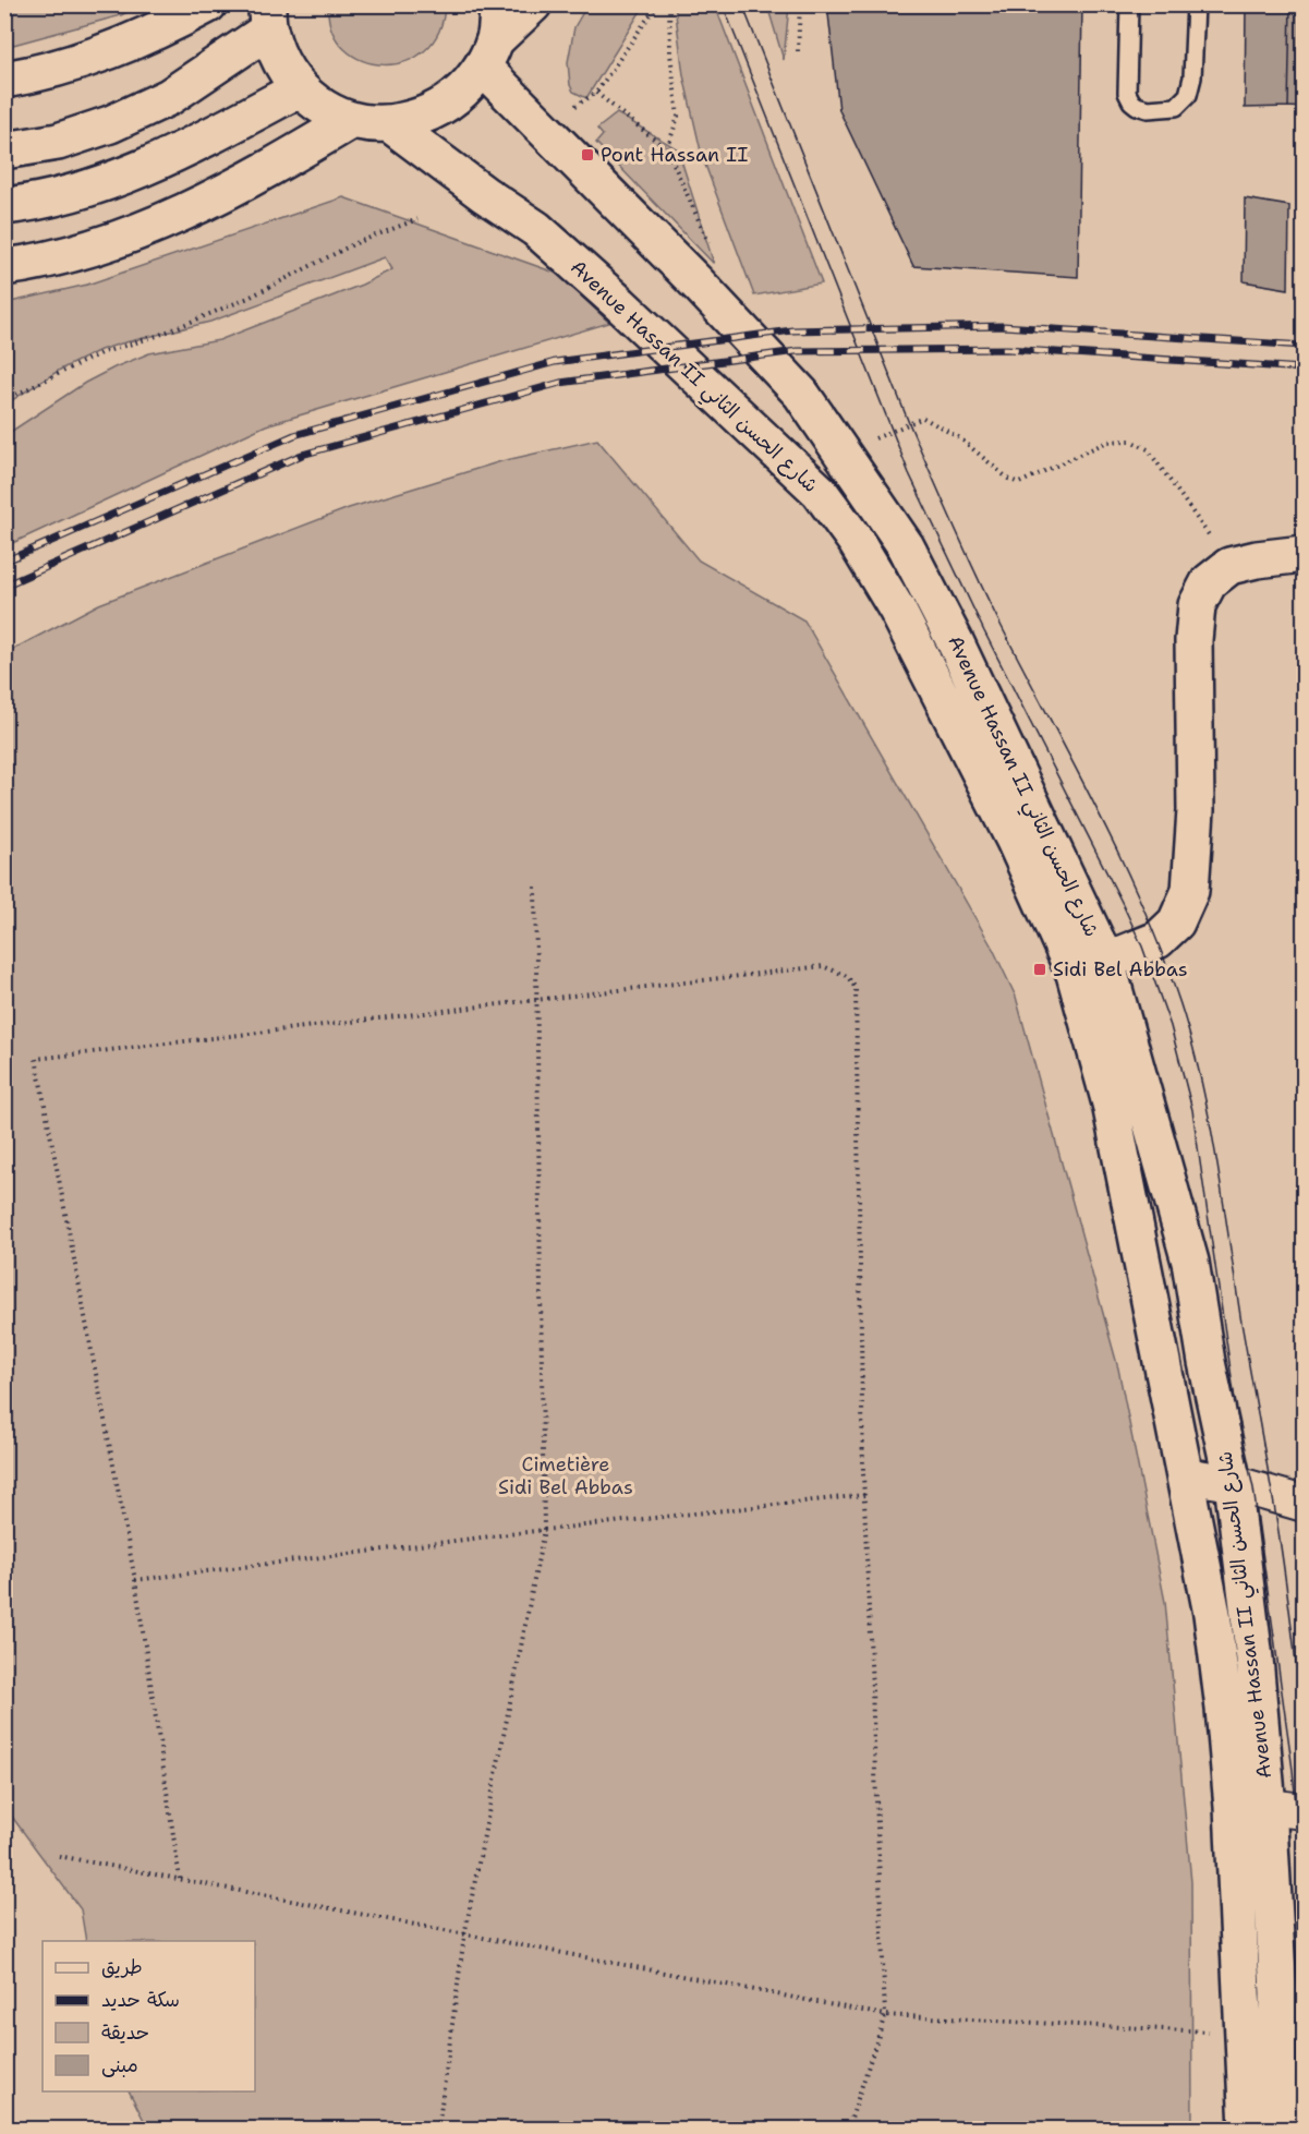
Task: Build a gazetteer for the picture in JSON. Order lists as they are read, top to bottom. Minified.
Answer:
{"streets":{"main road":["Avenue Hassan II شارع الحسن الثاني"]},"parks":["Cimetière Sidi Bel Abbas"],"places":{"transit":["Pont Hassan II","Sidi Bel Abbas"]},"legend":["طريق","سكة حديد","حديقة","مبنى"]}
